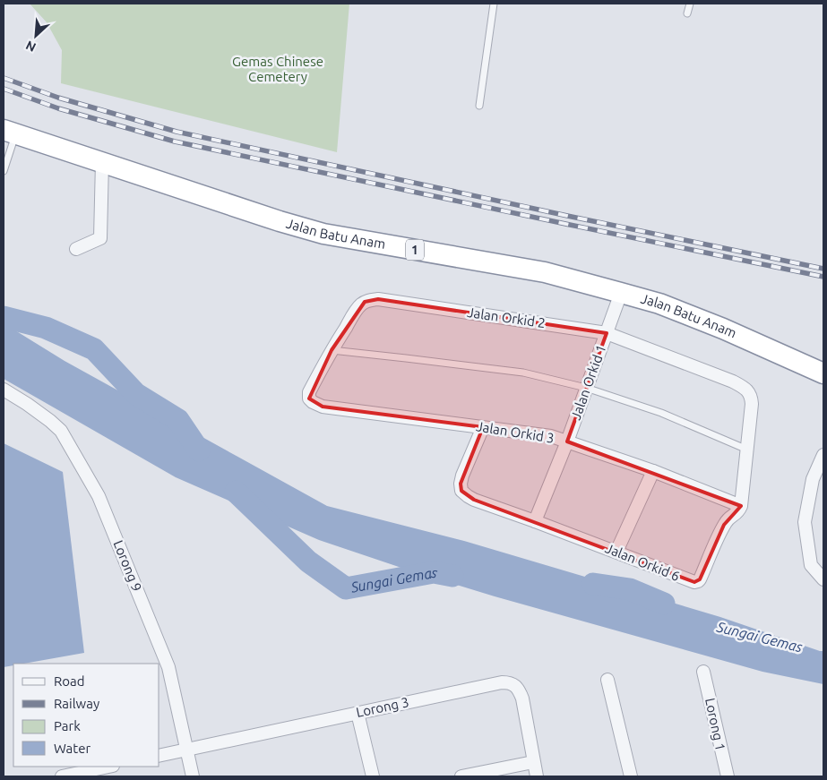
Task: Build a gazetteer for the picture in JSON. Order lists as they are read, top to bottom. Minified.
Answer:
{"streets":{"highway":["Jalan Batu Anam","1"],"street":["Jalan Orkid 2","Jalan Orkid 1","Jalan Orkid 3","Jalan Orkid 6","Lorong 9","Lorong 3","Lorong 1"]},"crossings":[["Jalan Batu Anam","Jalan Orkid 1"],["Jalan Orkid 2","Jalan Orkid 1"],["Jalan Orkid 2","Jalan Orkid 3"],["Jalan Orkid 1","Jalan Orkid 3"],["Jalan Orkid 1","Jalan Orkid 6"],["Jalan Orkid 3","Jalan Orkid 6"],["Lorong 9","Lorong 3"]],"water":["Sungai Gemas"],"parks":["Gemas Chinese Cemetery"],"legend":["Road","Railway","Park","Water"],"north":"bottom left"}
